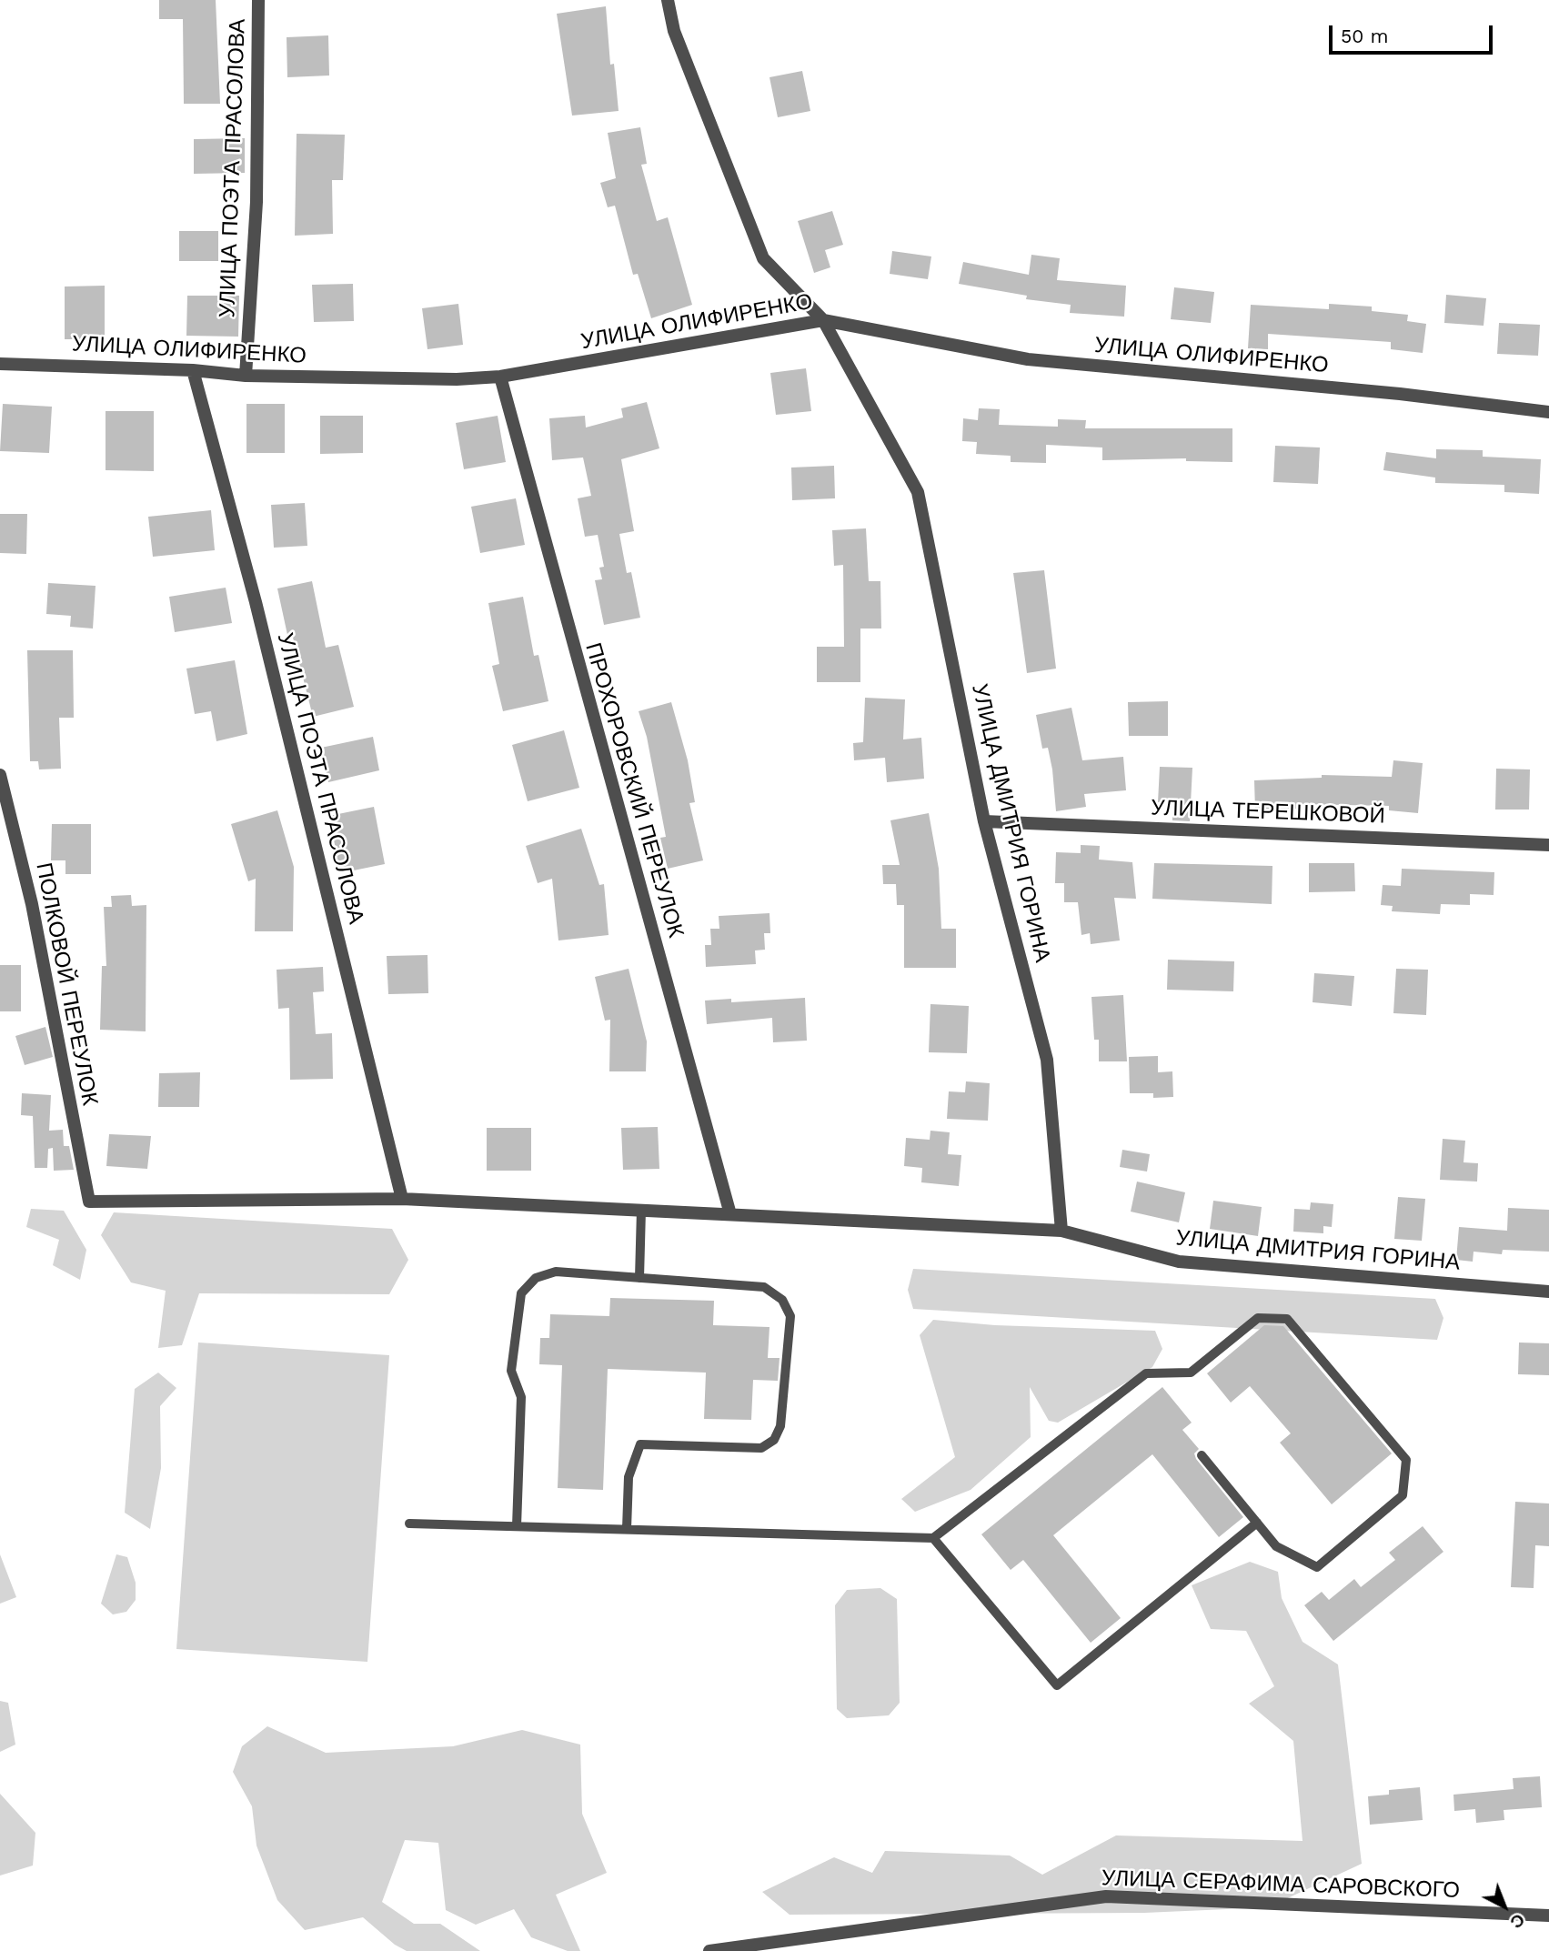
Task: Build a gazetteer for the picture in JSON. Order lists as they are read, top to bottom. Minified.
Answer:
{"streets":{"street":["УЛИЦА ПОЭТА ПРАСОЛОВА","УЛИЦА ОЛИФИРЕНКО","ПРОХОРОВСКИЙ ПЕРЕУЛОК","УЛИЦА ТЕРЕШКОВОЙ","УЛИЦА ДМИТРИЯ ГОРИНА","ПОЛКОВОЙ ПЕРЕУЛОК","УЛИЦА СЕРАФИМА САРОВСКОГО"]},"crossings":[["УЛИЦА ПОЭТА ПРАСОЛОВА","УЛИЦА ОЛИФИРЕНКО"],["УЛИЦА ПОЭТА ПРАСОЛОВА","ПОЛКОВОЙ ПЕРЕУЛОК"],["УЛИЦА ОЛИФИРЕНКО","ПРОХОРОВСКИЙ ПЕРЕУЛОК"],["УЛИЦА ОЛИФИРЕНКО","УЛИЦА ДМИТРИЯ ГОРИНА"],["УЛИЦА ТЕРЕШКОВОЙ","УЛИЦА ДМИТРИЯ ГОРИНА"]],"scale_bar":"50 m","north":"bottom right"}
